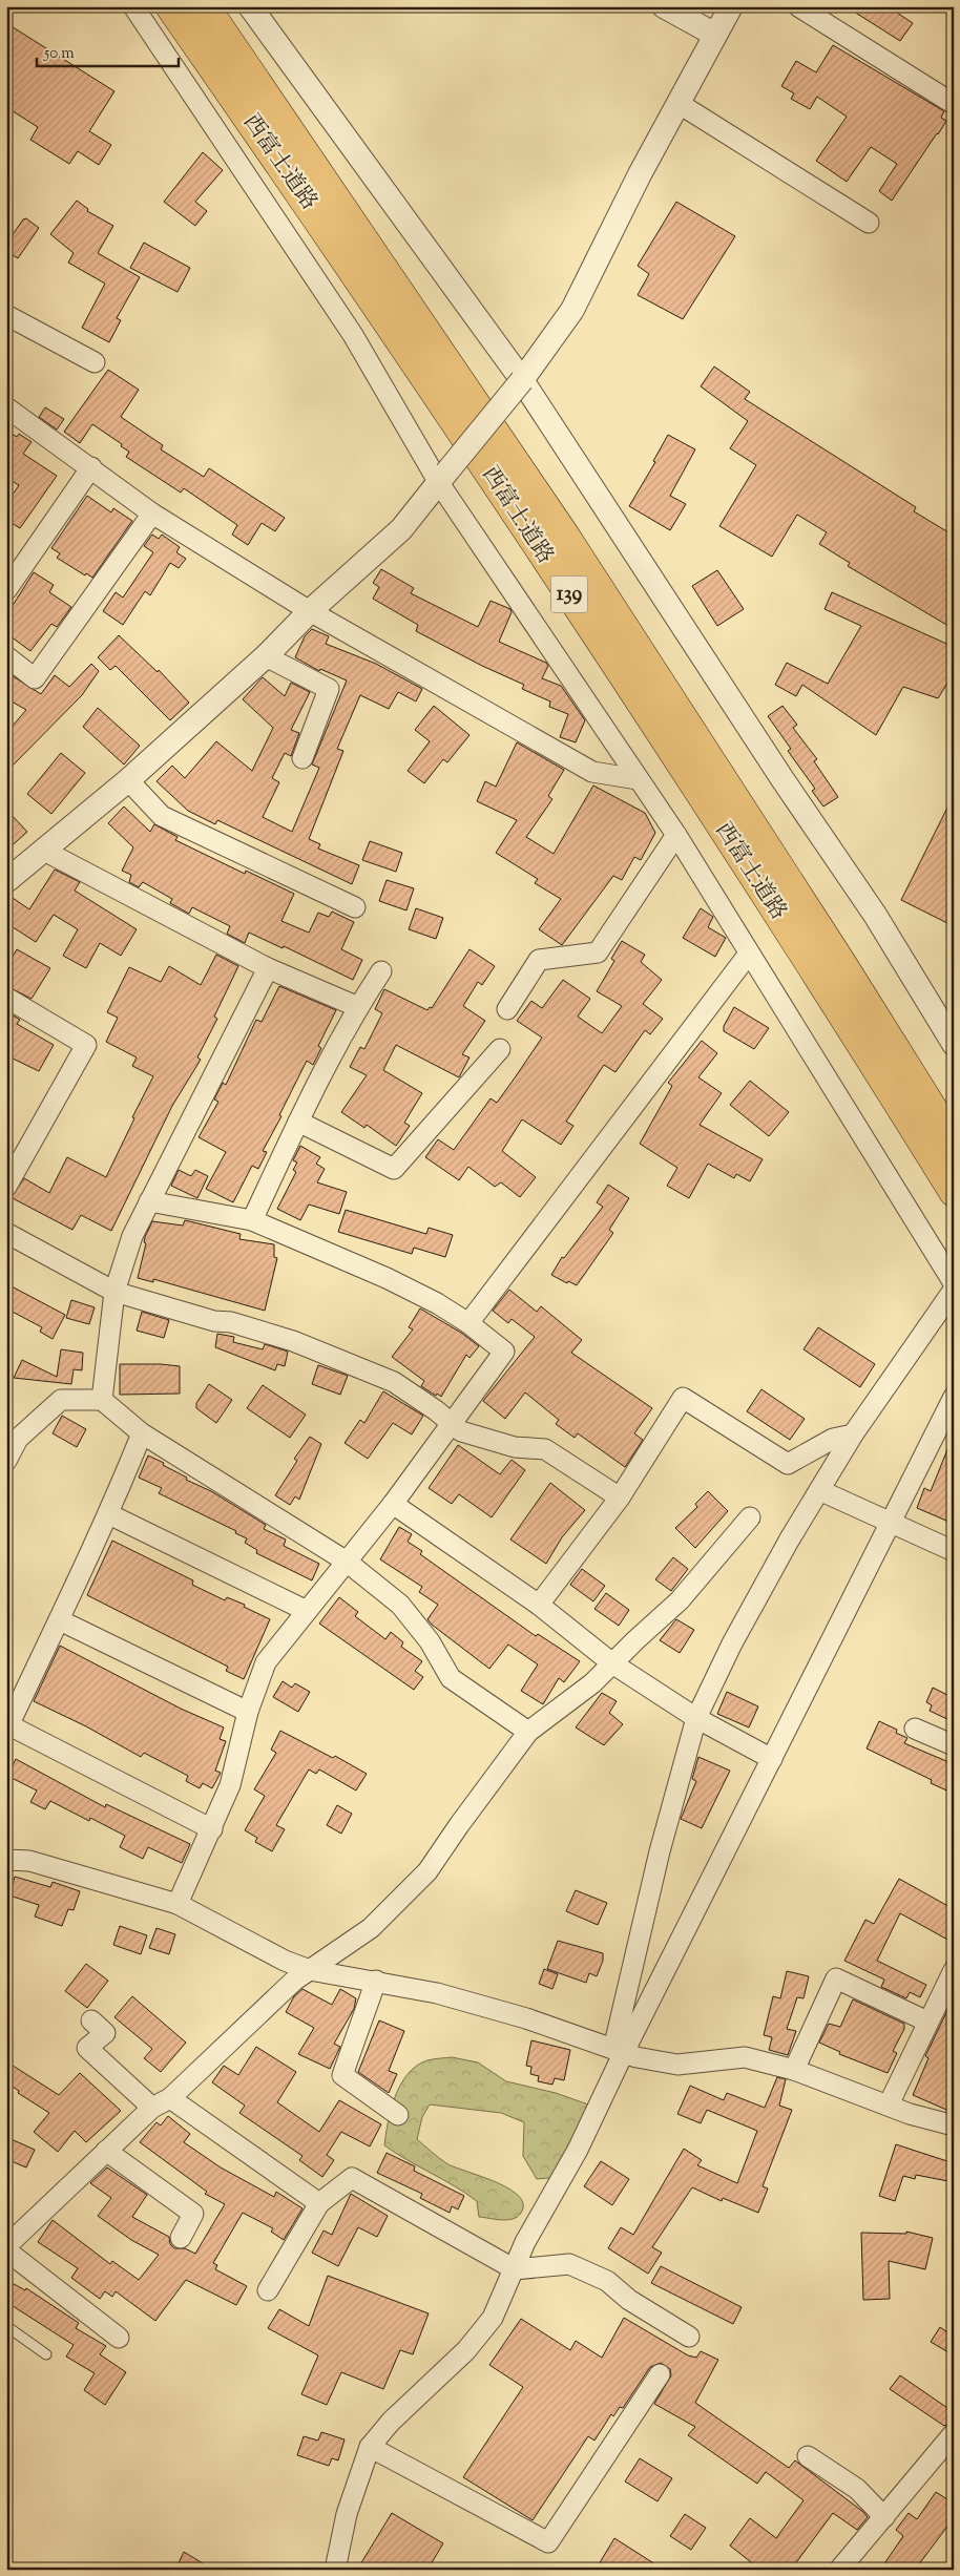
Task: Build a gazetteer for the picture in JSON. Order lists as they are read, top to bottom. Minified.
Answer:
{"streets":{"highway":["西富士道路","139"]},"scale_bar":"50 m"}
